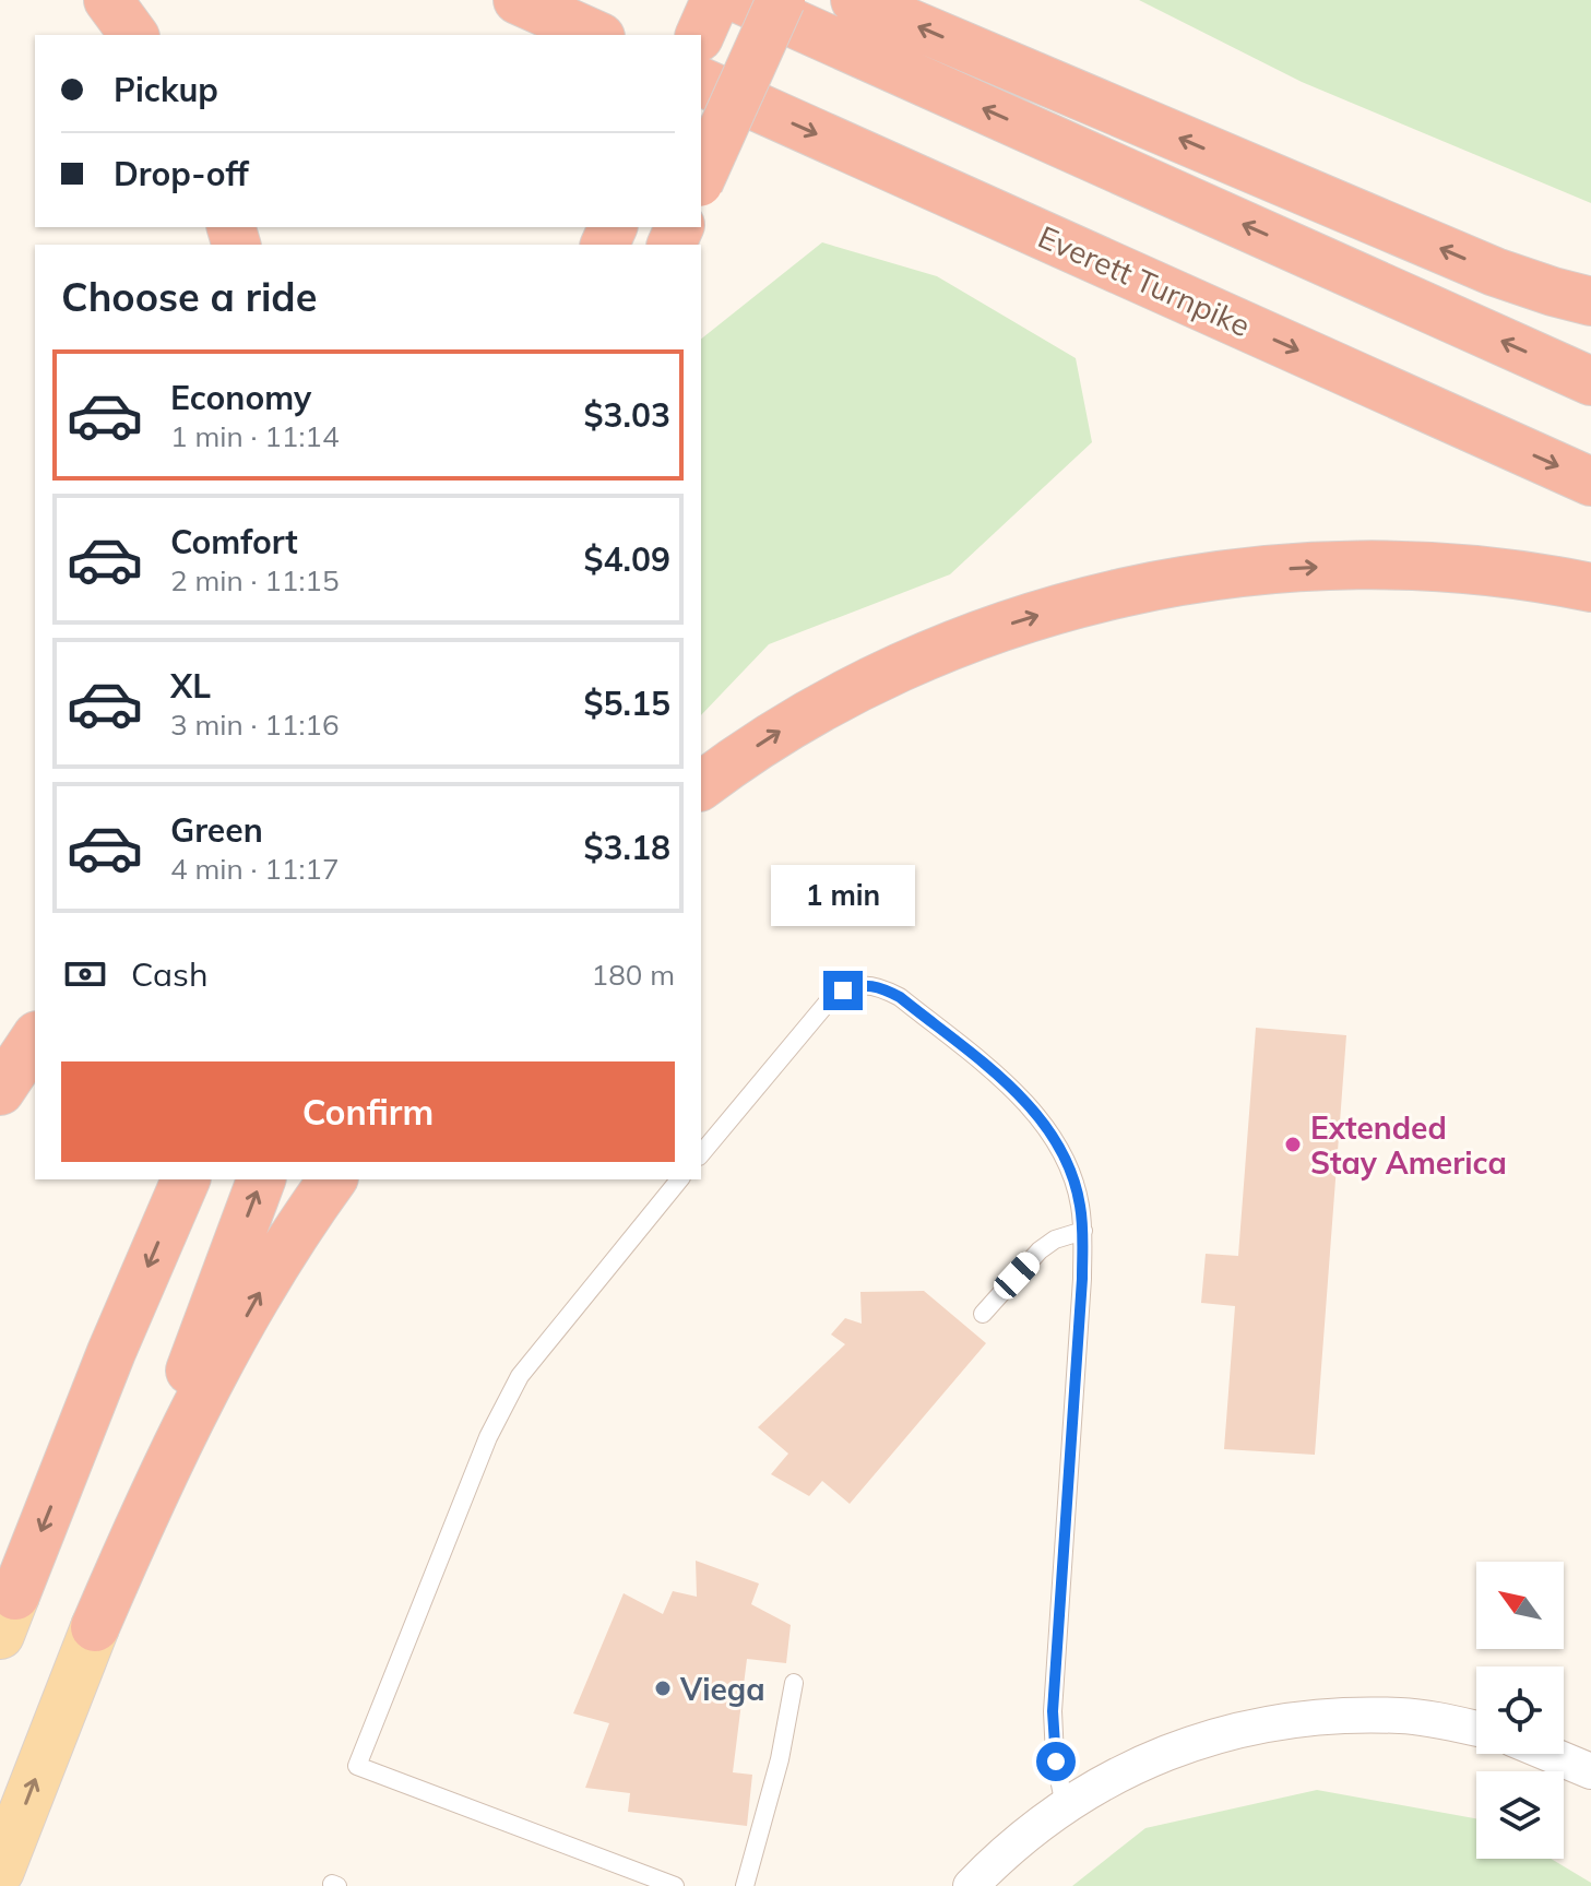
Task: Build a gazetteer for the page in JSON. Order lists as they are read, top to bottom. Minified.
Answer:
{"streets":{"highway":["Everett Turnpike"]},"places":["Extended Stay America","Viega"],"north":"top left","page":{"banner":["Pickup","Drop-off"],"heading":"Choose a ride","list":[{"name":"Economy","note":"1 min · 11:14","value":"$3.03"},{"name":"Comfort","note":"2 min · 11:15","value":"$4.09"},{"name":"XL","note":"3 min · 11:16","value":"$5.15"},{"name":"Green","note":"4 min · 11:17","value":"$3.18"}],"bubble":"1 min","pay":["Cash","180 m"],"buttons":"Confirm"}}
